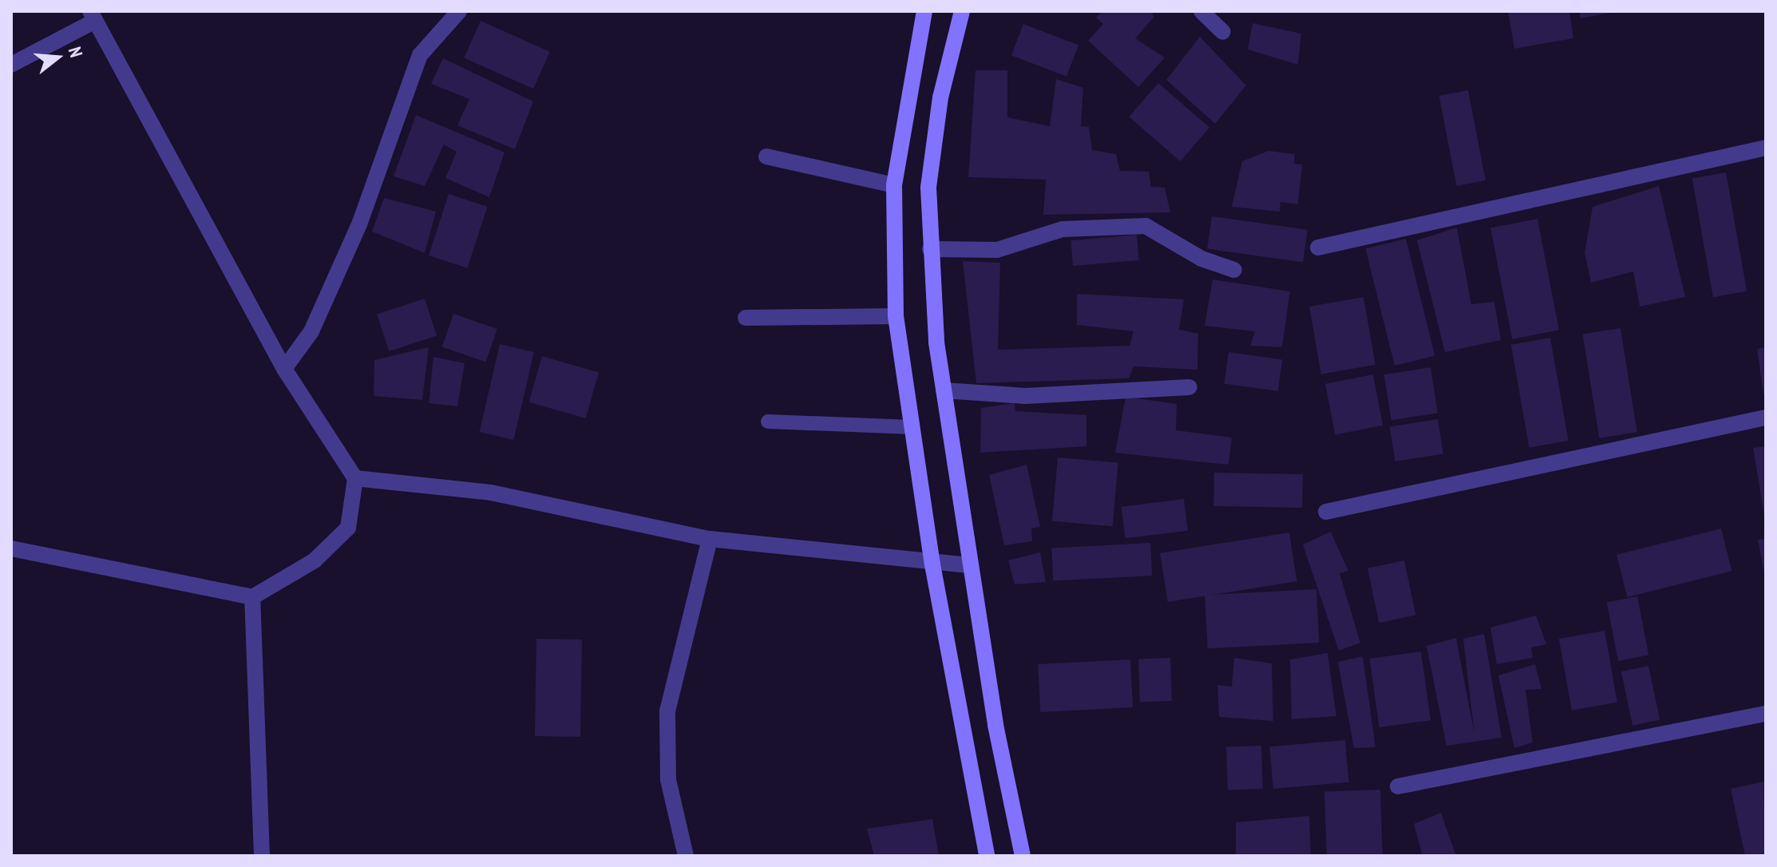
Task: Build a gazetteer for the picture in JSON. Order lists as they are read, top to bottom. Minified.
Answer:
{"north":"right"}
